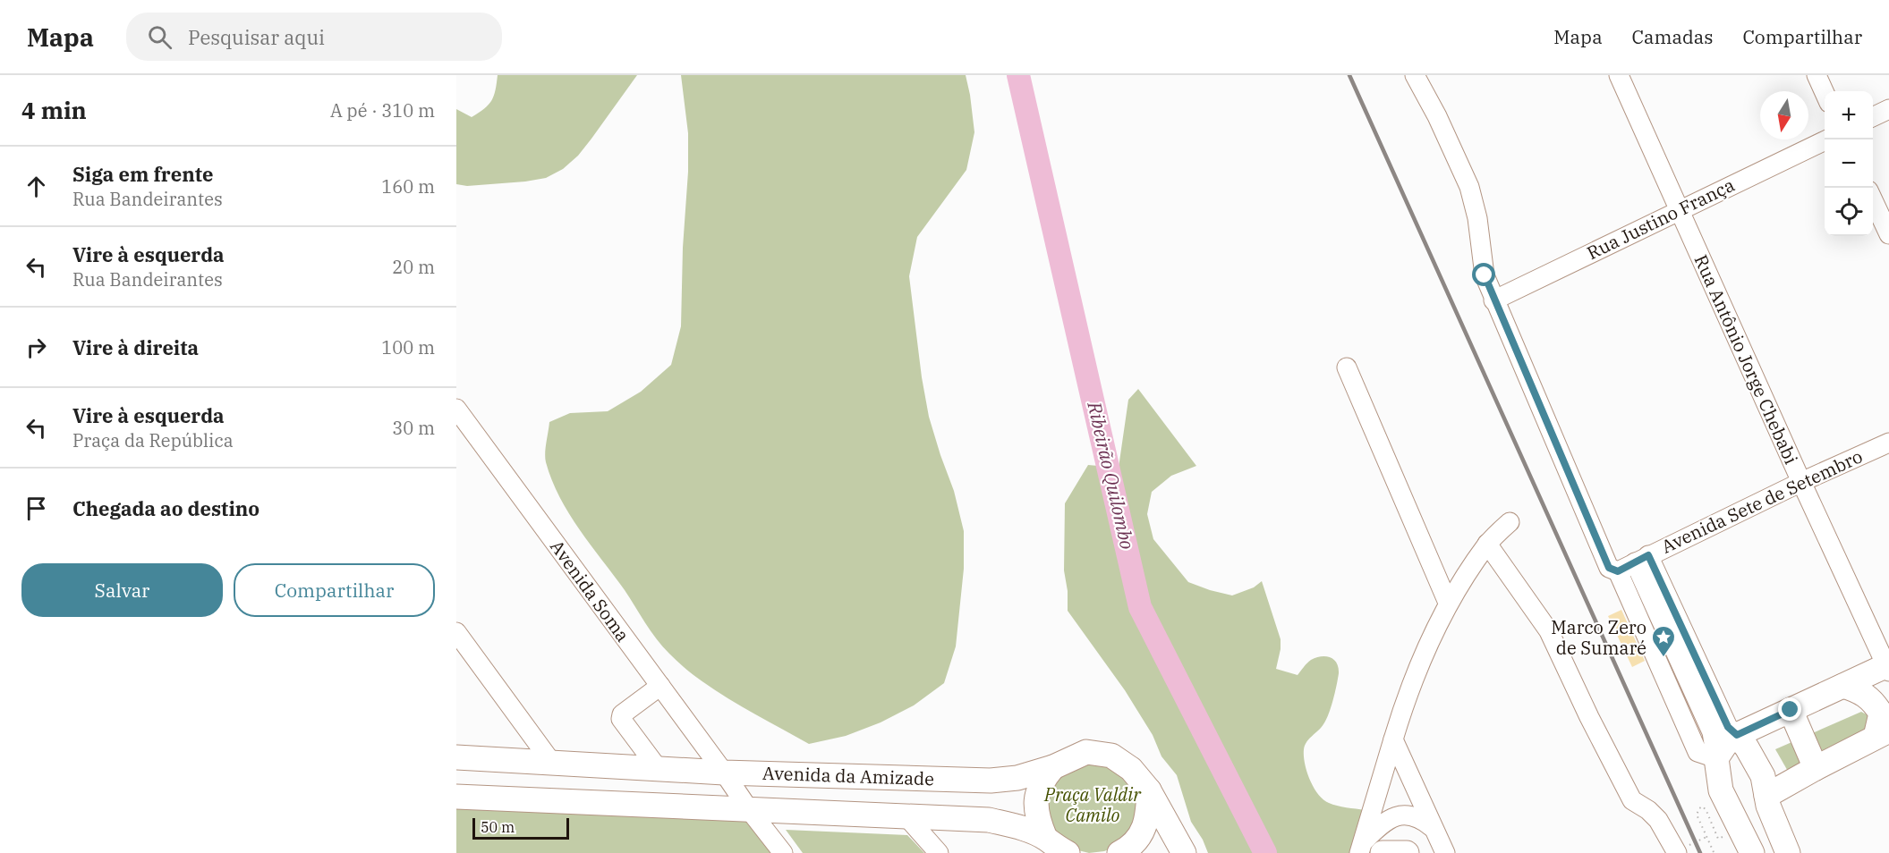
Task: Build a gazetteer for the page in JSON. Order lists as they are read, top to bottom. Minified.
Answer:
{"streets":{"main road":["Avenida da Amizade"],"street":["Rua Justino França","Rua Antônio Jorge Chebabi","Avenida Sete de Setembro","Avenida Soma"]},"crossings":[["Rua Justino França","Rua Antônio Jorge Chebabi"],["Rua Antônio Jorge Chebabi","Avenida Sete de Setembro"],["Avenida Soma","Avenida da Amizade"]],"water":["Ribeirão Quilombo"],"parks":["Praça Valdir Camilo"],"places":{"place":["Marco Zero de Sumaré"]},"scale_bar":"50 m","north":"bottom","page":{"header":"Mapa","search":"Pesquisar aqui","nav":["Mapa","Camadas","Compartilhar"],"heading":["4 min","A pé · 310 m"],"map_buttons":["+","−"],"list":[["Siga em frente","Rua Bandeirantes","160 m"],["Vire à esquerda","Rua Bandeirantes","20 m"],["Vire à direita","100 m"],["Vire à esquerda","Praça da República","30 m"],"Chegada ao destino"],"buttons":["Salvar","Compartilhar"],"scale":"50 m"}}
